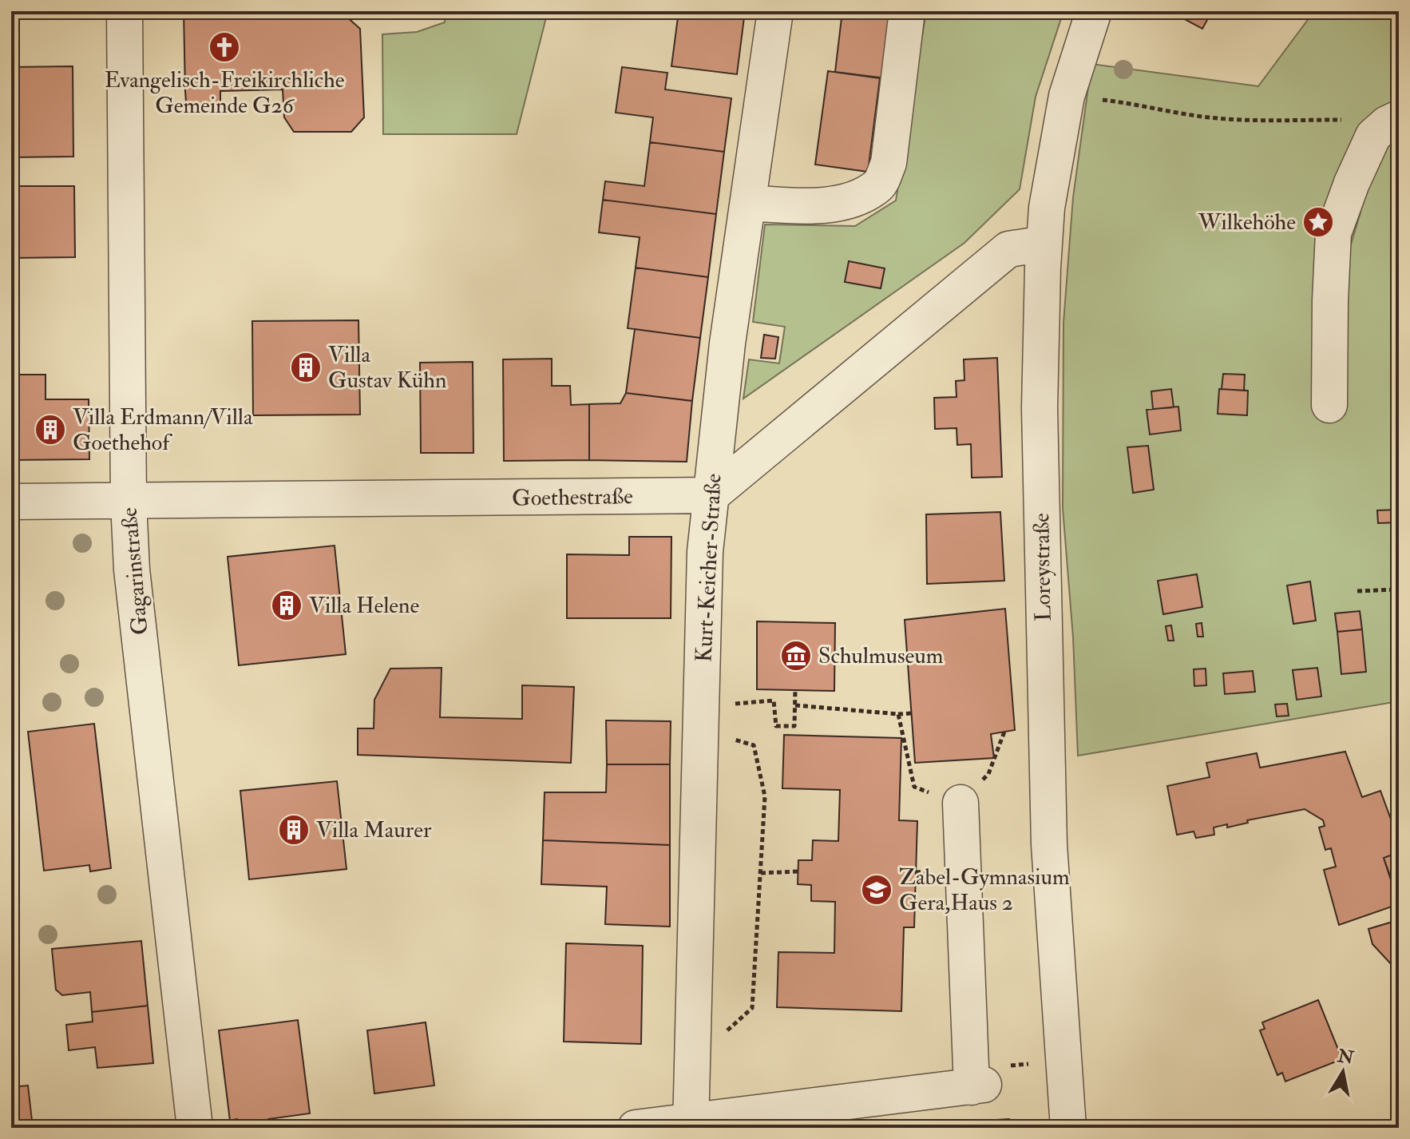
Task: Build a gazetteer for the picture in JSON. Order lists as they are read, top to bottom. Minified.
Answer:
{"streets":{"street":["Goethestraße","Loreystraße","Kurt-Keicher-Straße","Gagarinstraße"]},"crossings":[["Goethestraße","Kurt-Keicher-Straße"],["Goethestraße","Gagarinstraße"]],"places":{"church":["Evangelisch-Freikirchliche Gemeinde G26"],"place":["Wilkehöhe"],"building":["Villa Gustav Kühn","Villa Erdmann/Villa Goethehof","Villa Helene","Villa Maurer"],"museum":["Schulmuseum"],"school or university":["Zabel-Gymnasium Gera,Haus 2"]},"north":"top"}
